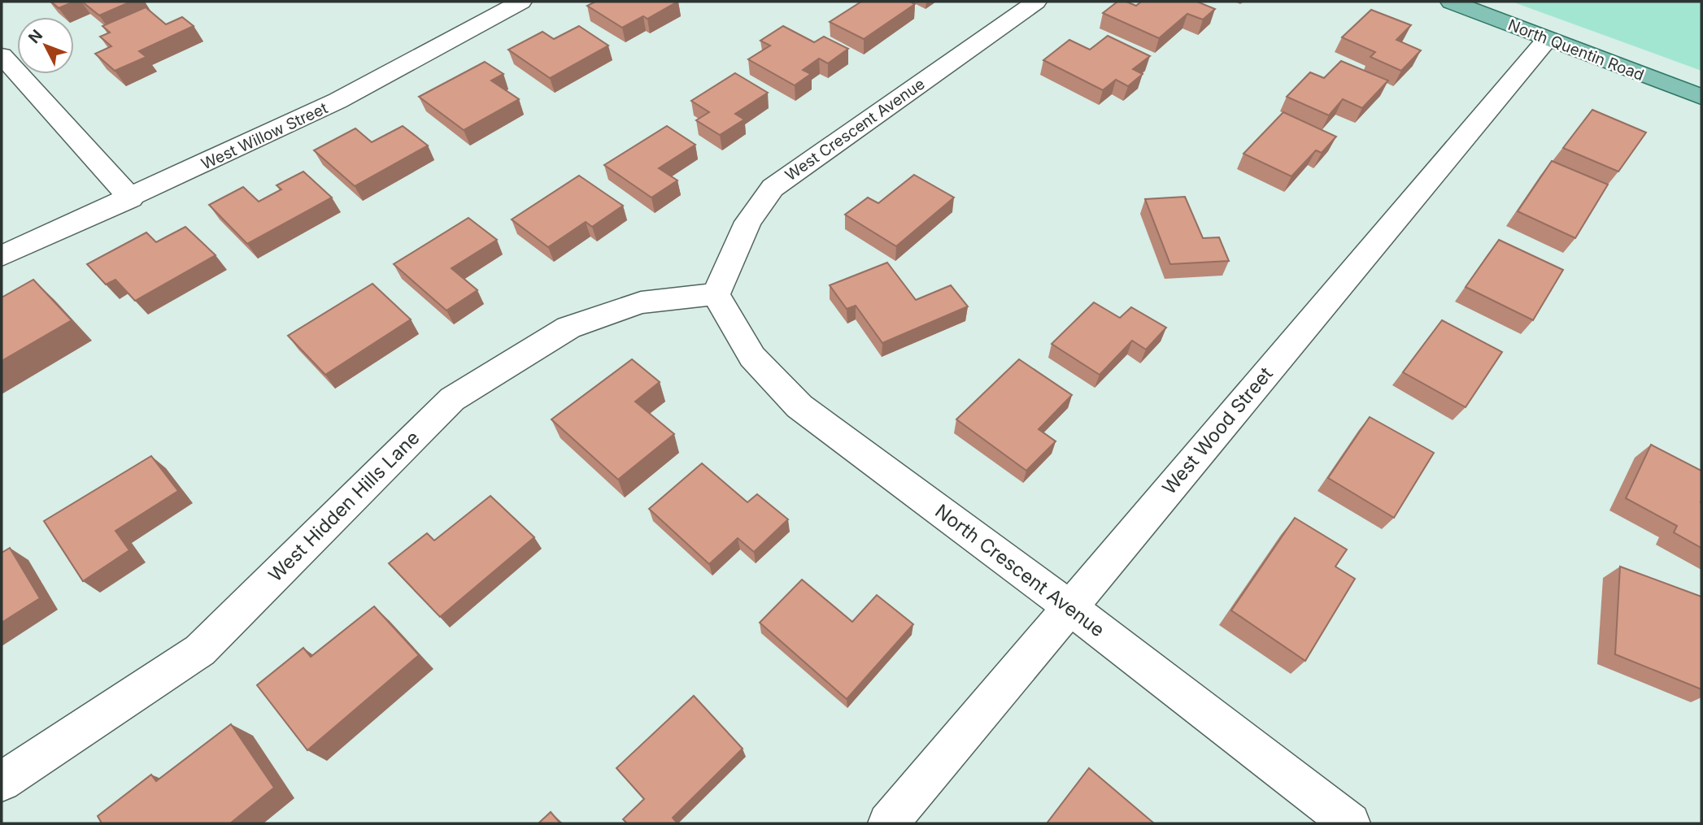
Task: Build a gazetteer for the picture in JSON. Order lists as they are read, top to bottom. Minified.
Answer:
{"streets":{"main road":["North Quentin Road"],"street":["West Crescent Avenue","West Willow Street","West Wood Street","West Hidden Hills Lane","North Crescent Avenue"]},"crossings":[["North Quentin Road","West Wood Street"],["West Crescent Avenue","West Hidden Hills Lane"],["West Crescent Avenue","North Crescent Avenue"],["West Wood Street","North Crescent Avenue"],["West Hidden Hills Lane","North Crescent Avenue"]],"north":"top left"}
